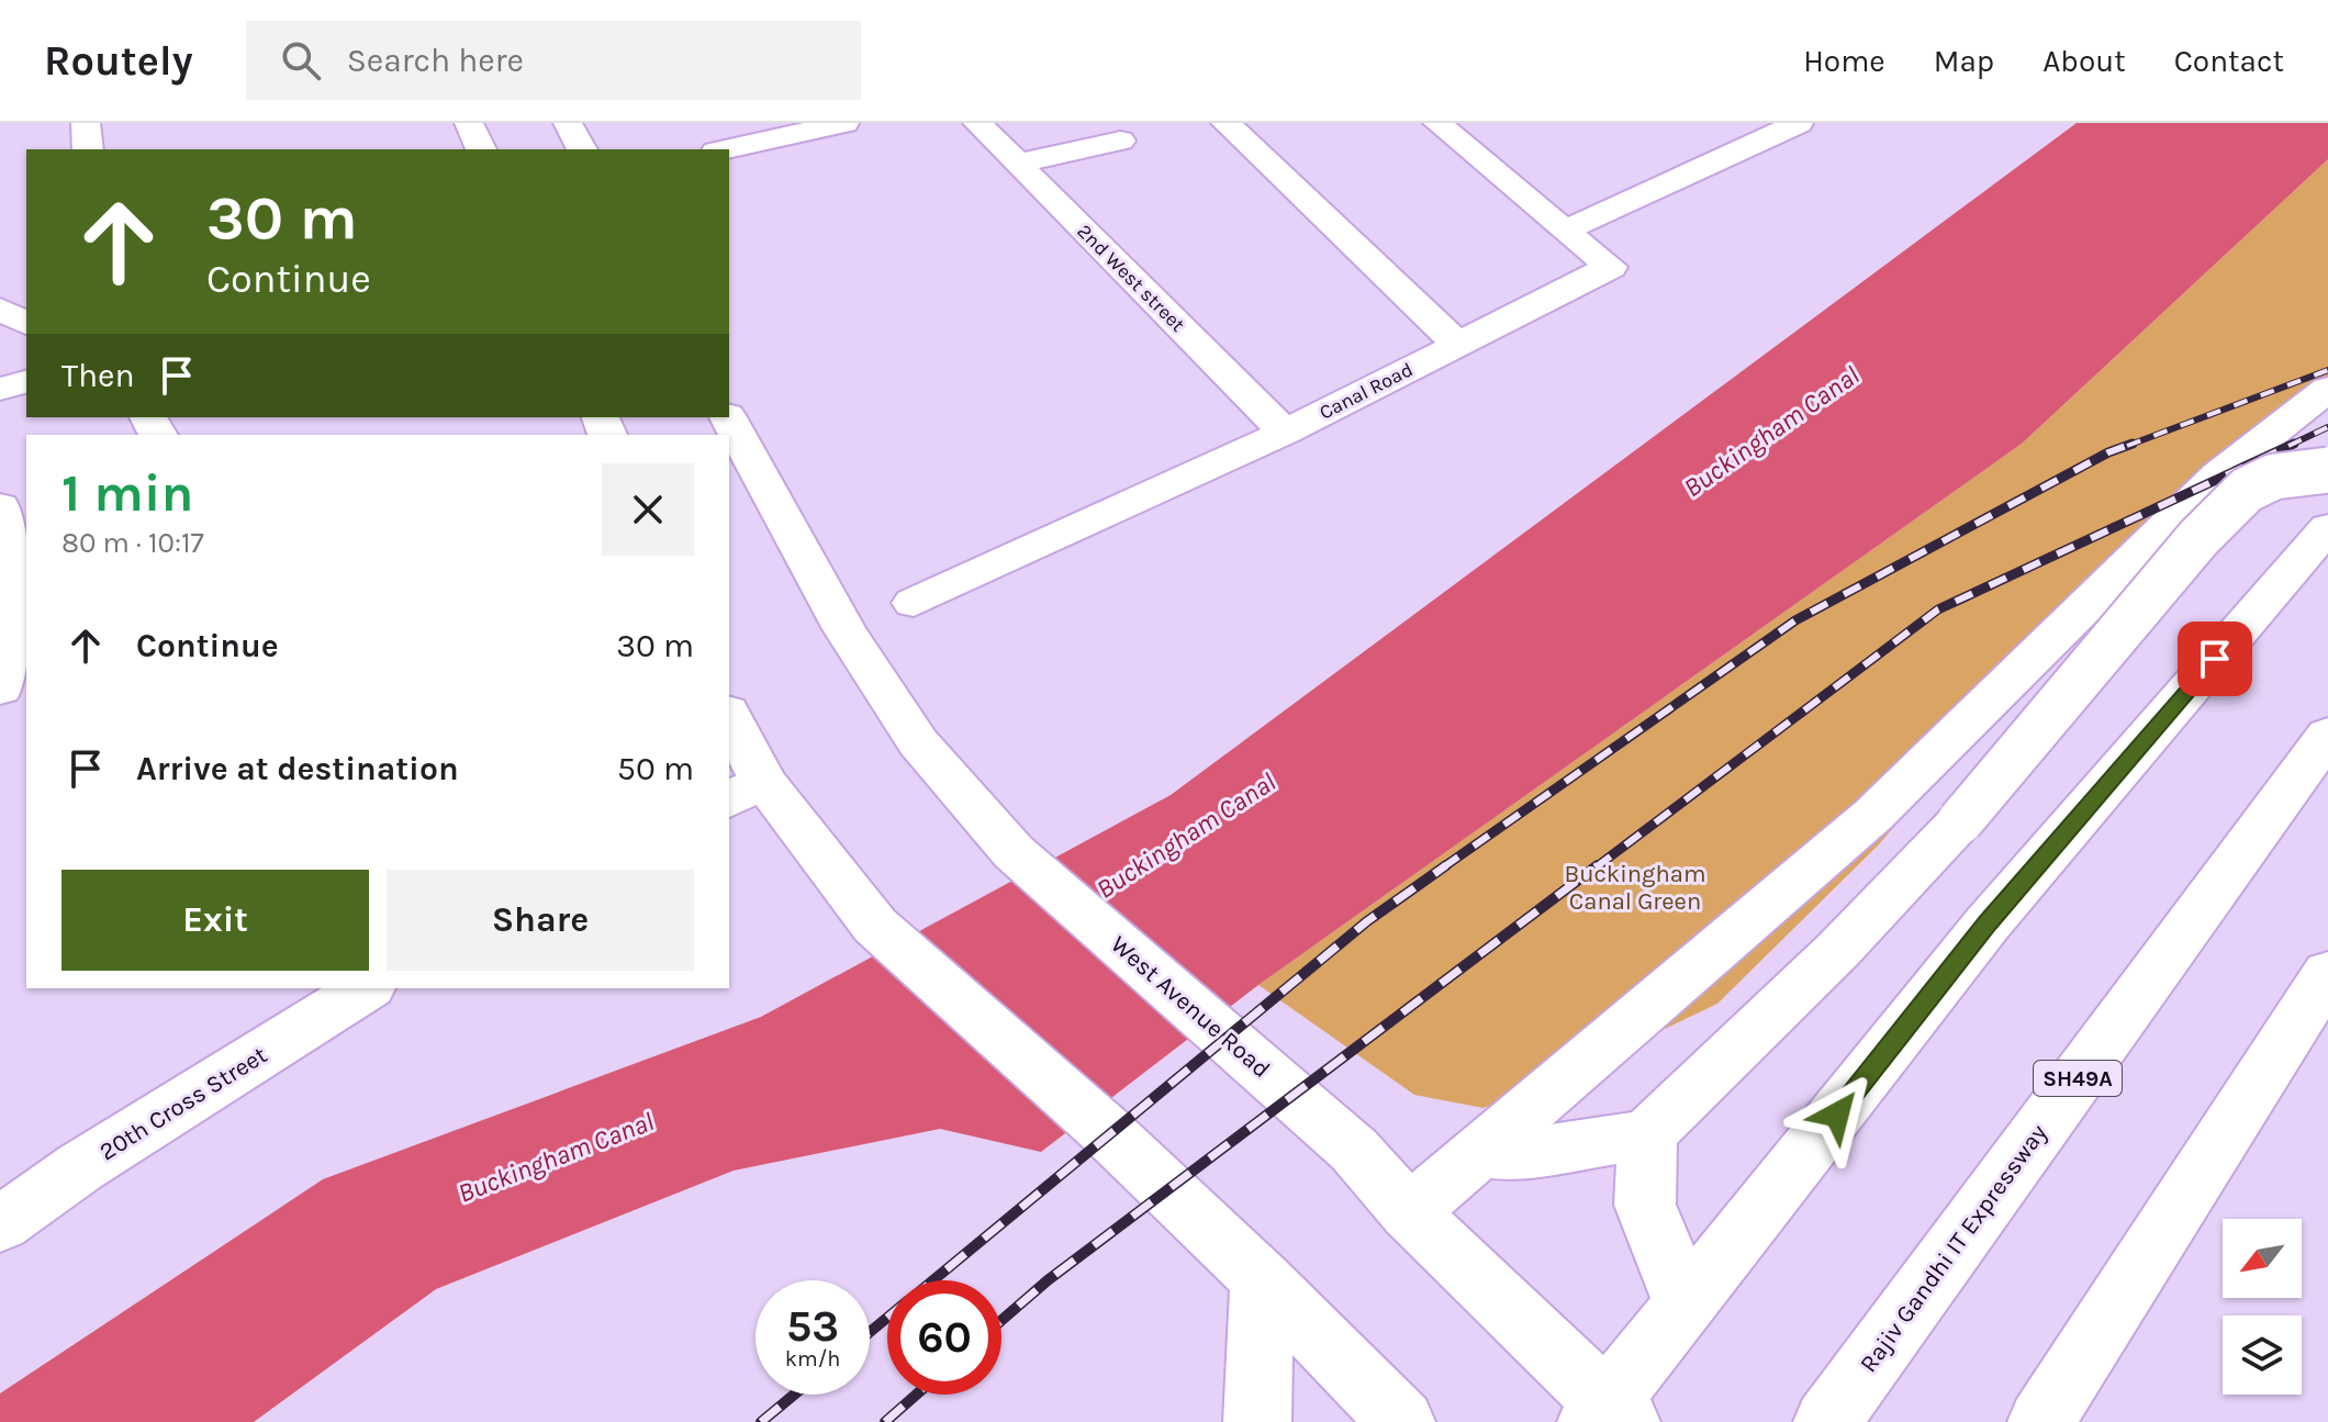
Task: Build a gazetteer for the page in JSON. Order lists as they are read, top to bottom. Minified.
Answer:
{"streets":{"main road":["2nd West street","Canal Road","West Avenue Road","SH49A","20th Cross Street","Rajiv Gandhi IT Expressway"]},"crossings":[["2nd West street","Canal Road"]],"water":["Buckingham Canal"],"parks":["Buckingham Canal Green"],"north":"bottom left","page":{"header":"Routely","search":"Search here","nav":["Home","Map","About","Contact"],"turn":["30 m","Continue"],"then":"Then","heading":["1 min","80 m · 10:17"],"list":[{"name":"Continue","value":"30 m"},{"name":"Arrive at destination","value":"50 m"}],"buttons":["Exit","Share"],"speed":"53 km/h","limit":"60"}}
